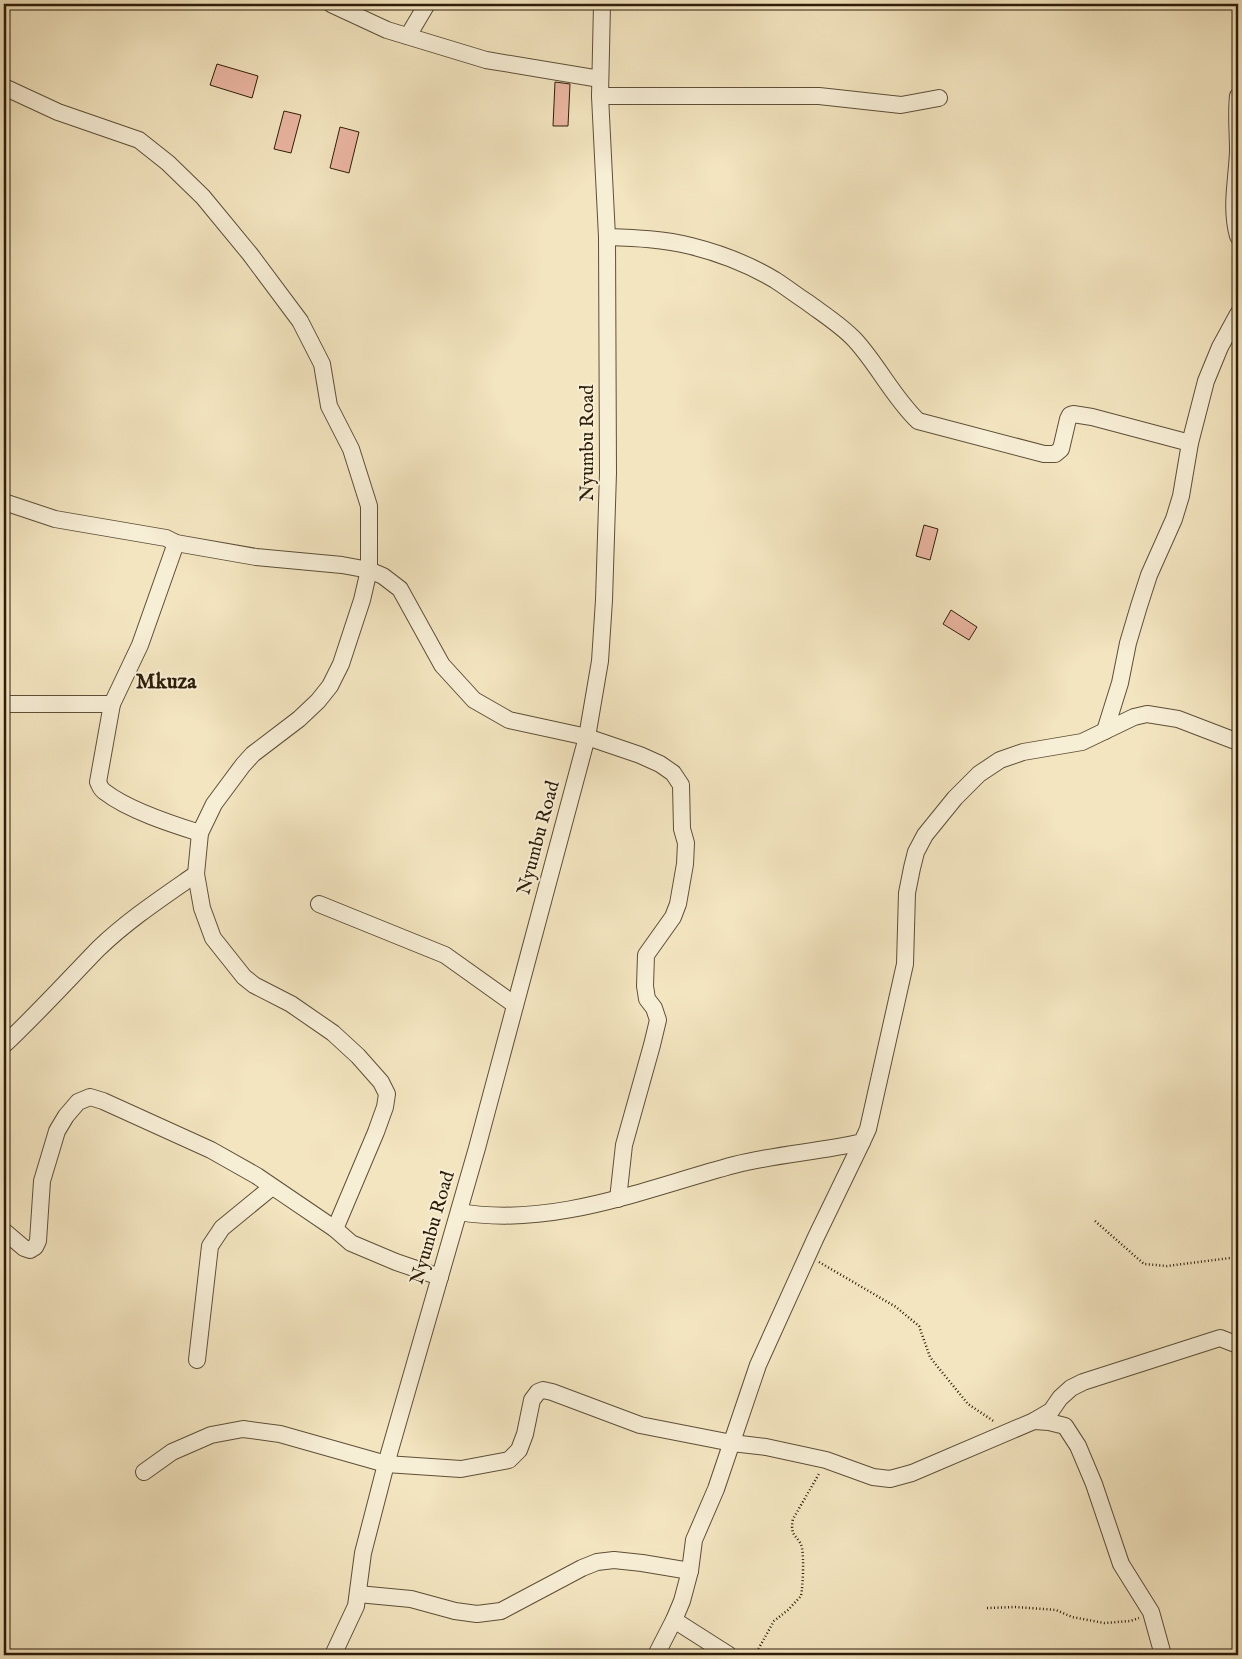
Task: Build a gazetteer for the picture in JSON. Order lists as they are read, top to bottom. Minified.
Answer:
{"streets":{"street":["Nyumbu Road"]},"districts":["Mkuza"]}
